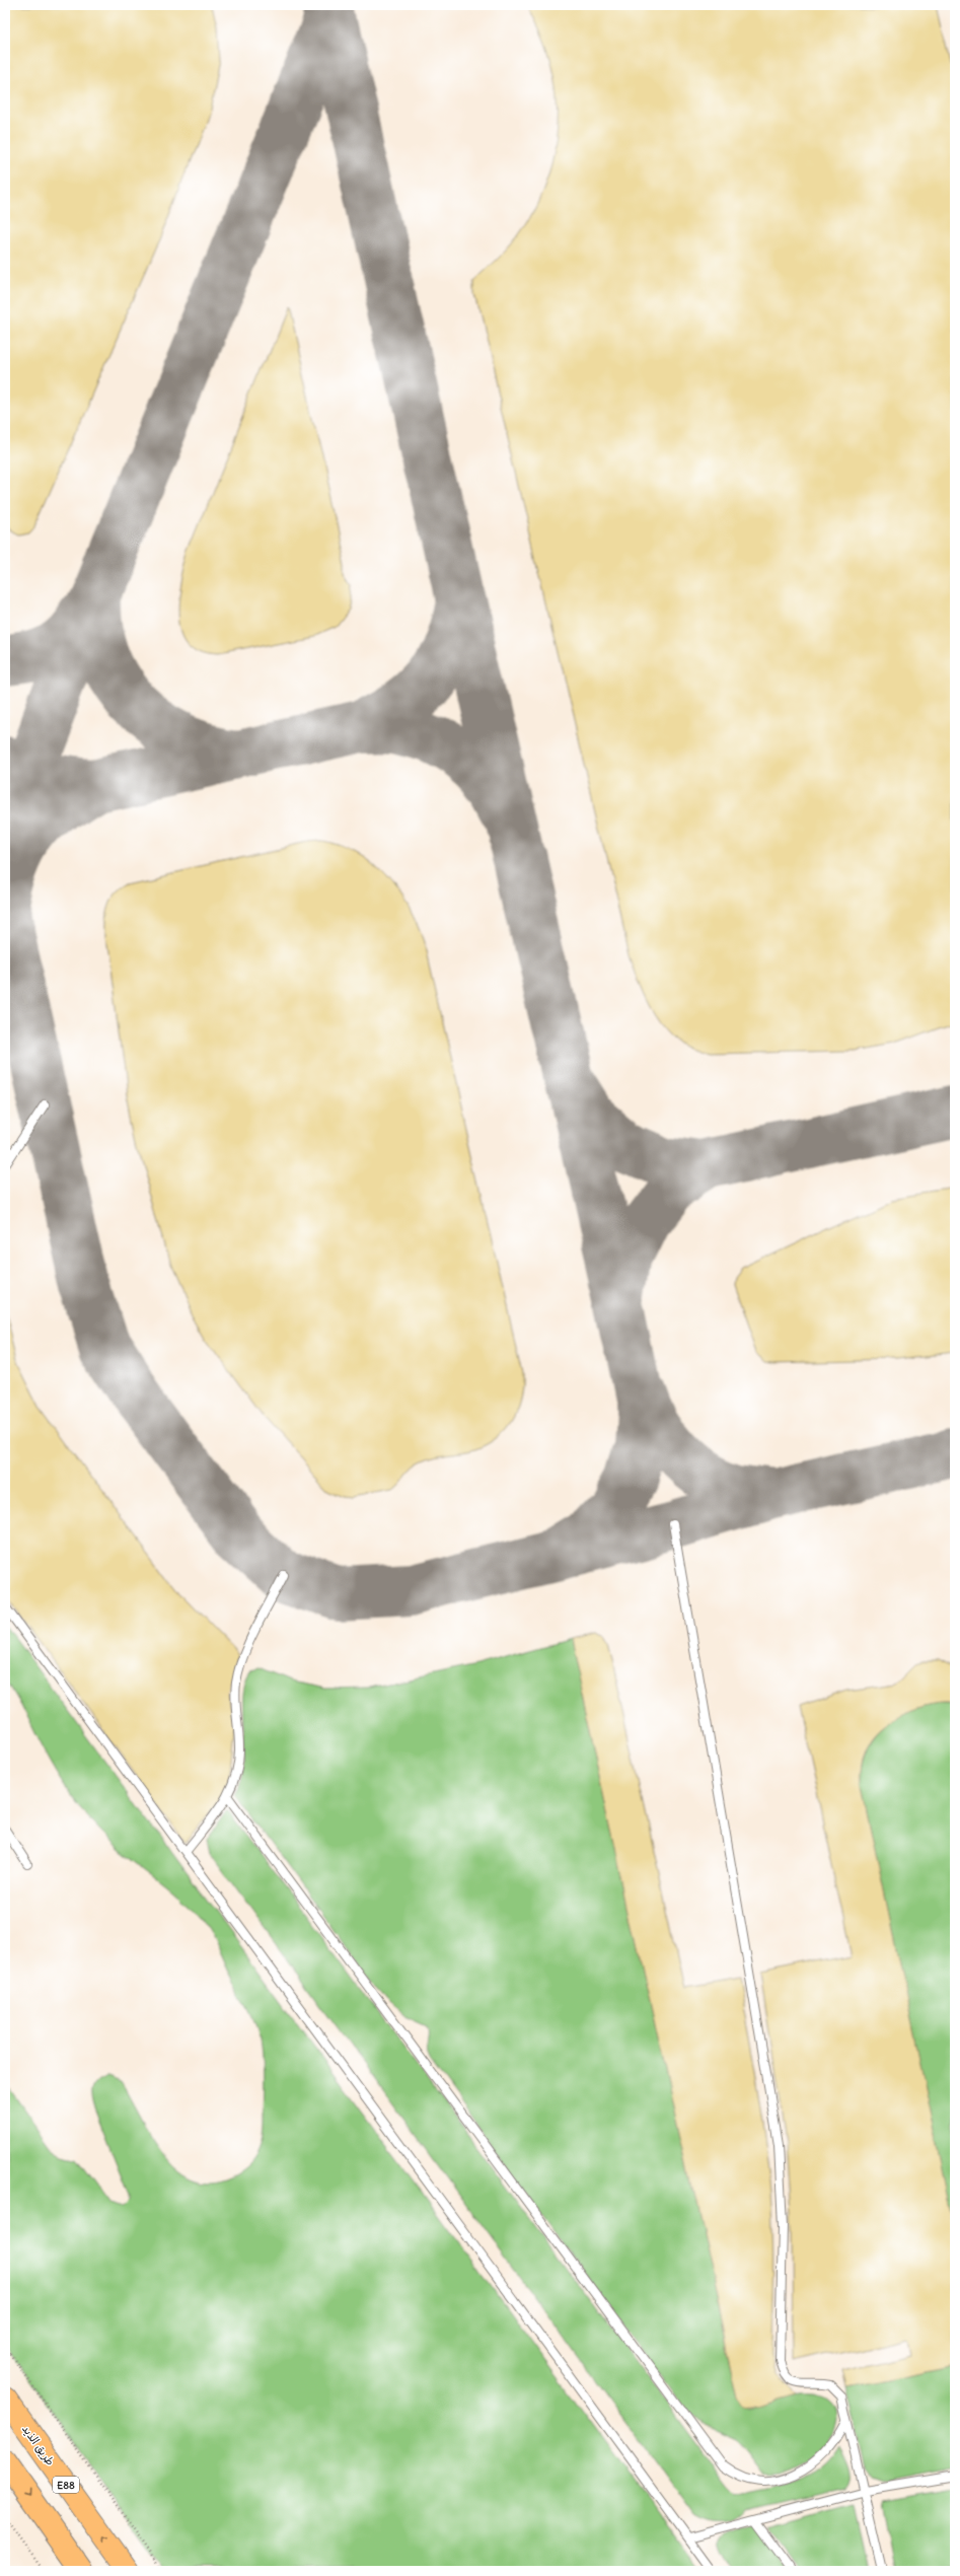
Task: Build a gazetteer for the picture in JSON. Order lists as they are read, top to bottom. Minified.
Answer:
{"streets":{"highway":["طريق الذيد","E88"]}}
